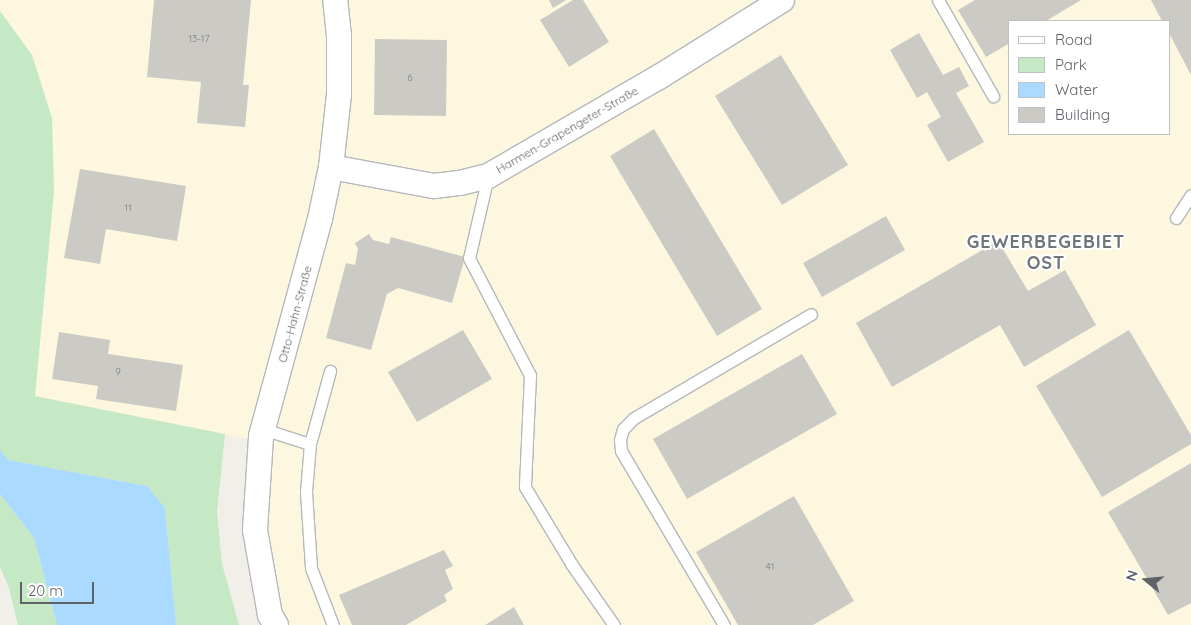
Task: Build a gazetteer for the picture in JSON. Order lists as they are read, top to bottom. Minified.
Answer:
{"streets":{"street":["Harmen-Grapengeter-Straße","Otto-Hahn-Straße"]},"crossings":[["Harmen-Grapengeter-Straße","Otto-Hahn-Straße"]],"districts":["GEWERBEGEBIET OST"],"house_numbers":["13-17","6","11","9","41"],"legend":["Road","Park","Water","Building"],"scale_bar":"20 m","north":"left"}
